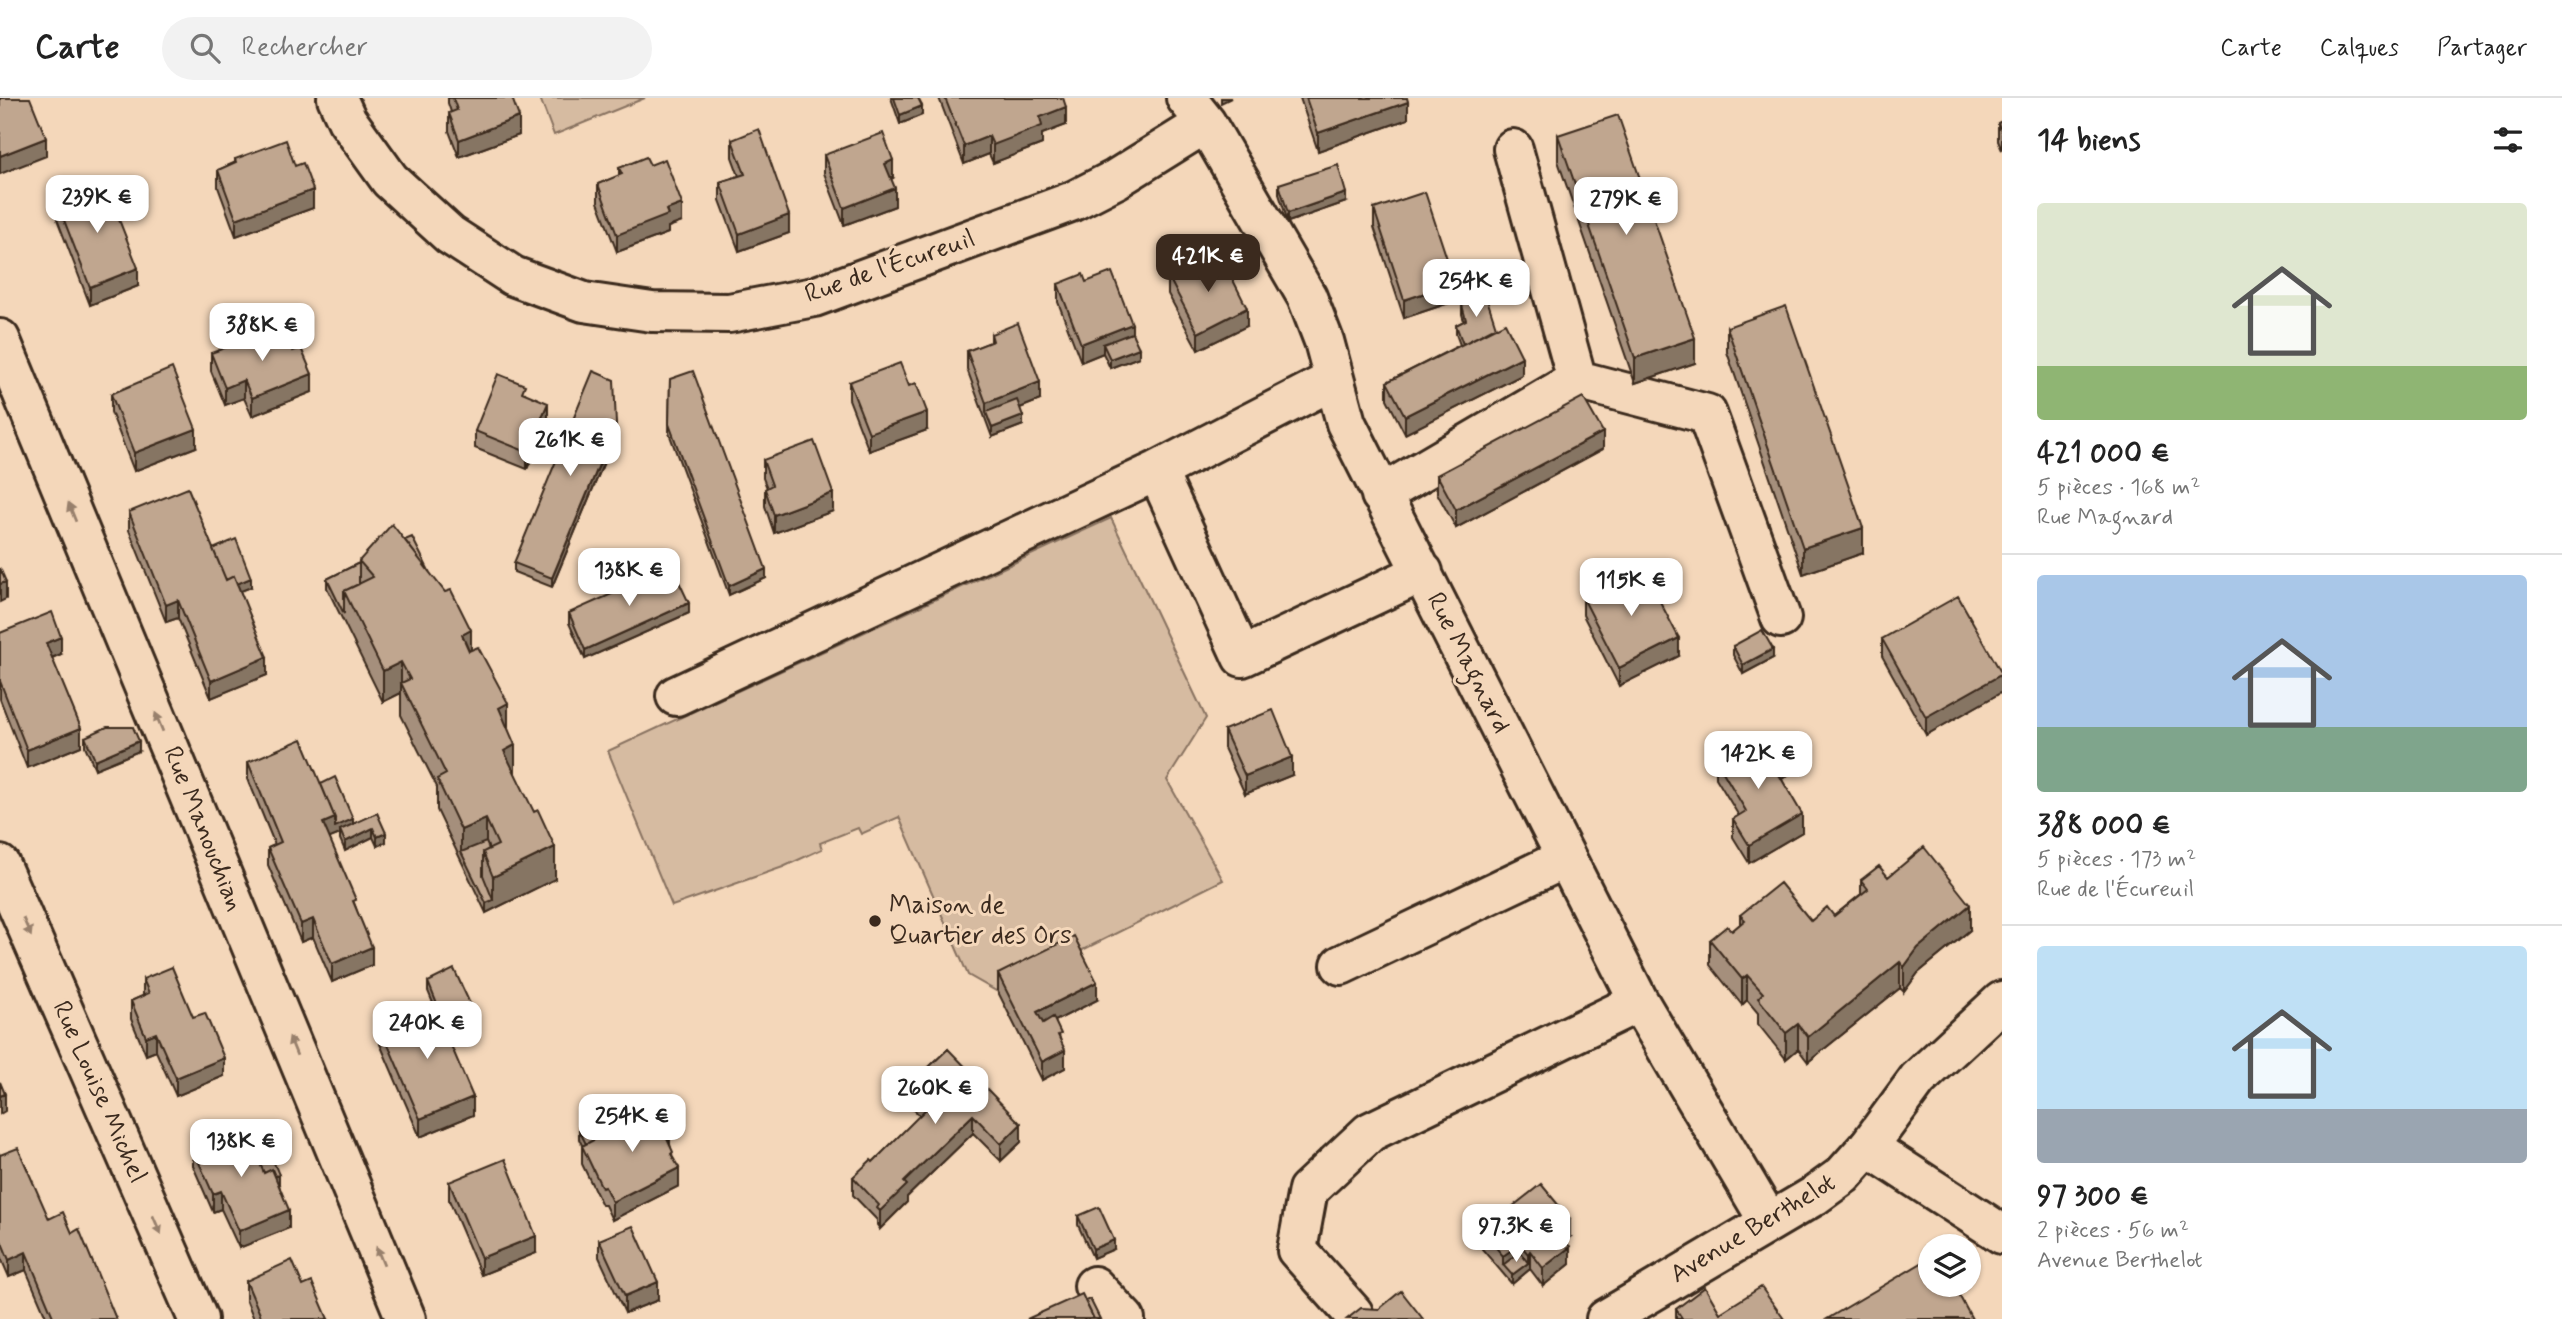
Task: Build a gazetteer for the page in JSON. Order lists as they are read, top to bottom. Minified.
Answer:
{"streets":{"street":["Rue de l'Écureuil","Rue Magnard","Rue Manouchian","Rue Louise Michel","Avenue Berthelot"]},"crossings":[["Rue de l'Écureuil","Rue Magnard"],["Rue Magnard","Avenue Berthelot"]],"one_way":["Rue Manouchian","Rue Louise Michel"],"places":["Maison de Quartier des Ors"],"page":{"header":"Carte","search":"Rechercher","nav":["Carte","Calques","Partager"],"heading":"14 biens","price":["239K €","279K €","421K €","254K €","388K €","261K €","138K €","115K €","142K €","240K €","260K €","254K €","138K €","97.3K €"],"list":[{"name":"421 000 €","note":"5 pièces · 168 m² · Rue Magnard"},{"name":"388 000 €","note":"5 pièces · 173 m² · Rue de l'Écureuil"},{"name":"97 300 €","note":"2 pièces · 56 m² · Avenue Berthelot"}]}}
